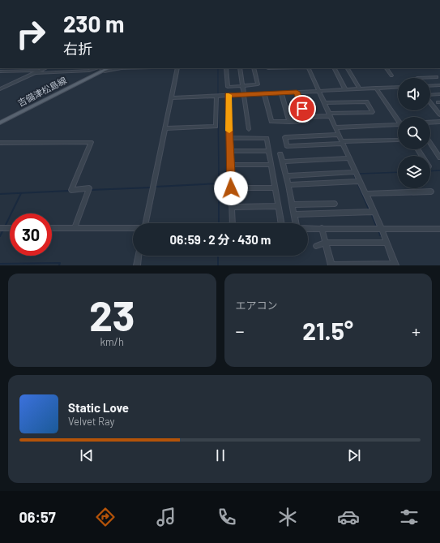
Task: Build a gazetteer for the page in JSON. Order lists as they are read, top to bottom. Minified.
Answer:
{"streets":{"main road":["吉備津松島線"]},"page":{"turn":["230 m","右折"],"limit":"30","trip":"06:59 · 2 分 · 430 m","tile":[["23","km/h"],"エアコン"],"heat":["−","21.5°","+"],"song":["Static Love","Velvet Ray"],"tabs":"06:57"}}
